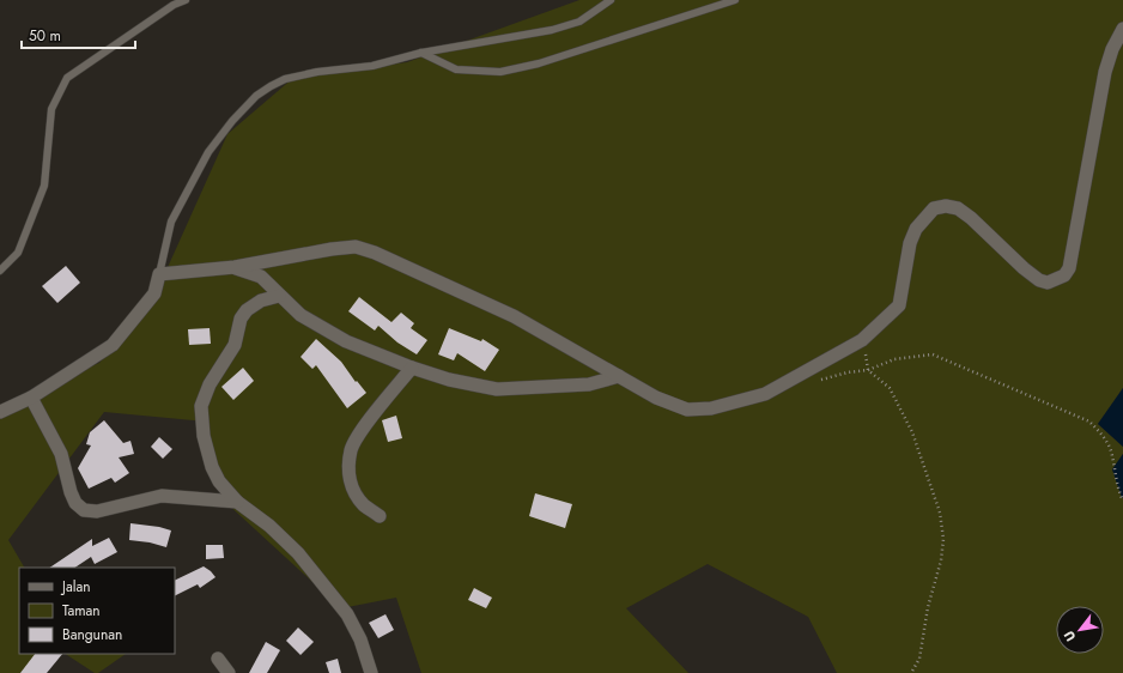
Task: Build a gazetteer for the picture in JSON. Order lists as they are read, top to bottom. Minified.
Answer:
{"legend":["Jalan","Taman","Bangunan"],"scale_bar":"50 m","north":"bottom left"}
